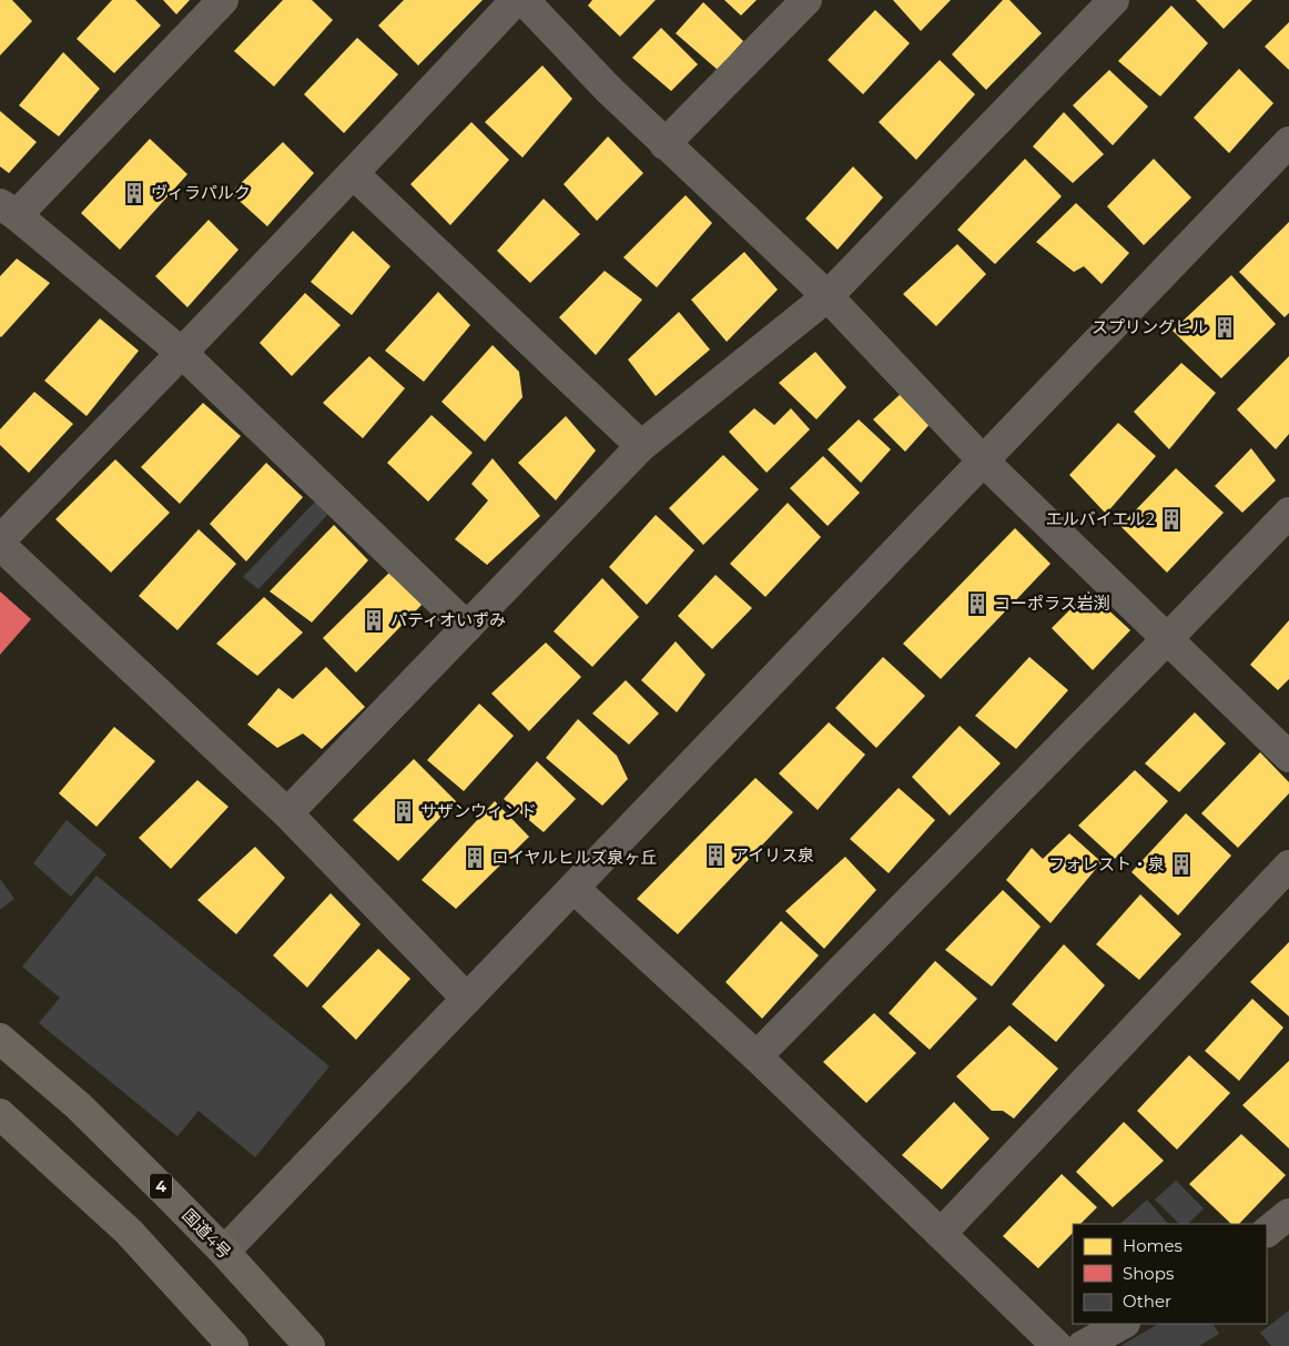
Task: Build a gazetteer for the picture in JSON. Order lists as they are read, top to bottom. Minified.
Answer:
{"streets":{"highway":["4","国道4号"]},"places":{"building":["ヴィラパルク","スプリングヒル","エルバイエル2","コーポラス岩渕","パティオいずみ","サザンウィンド","アイリス泉","ロイヤルヒルズ泉ヶ丘","フォレスト・泉"]},"legend":["Homes","Shops","Other"]}
